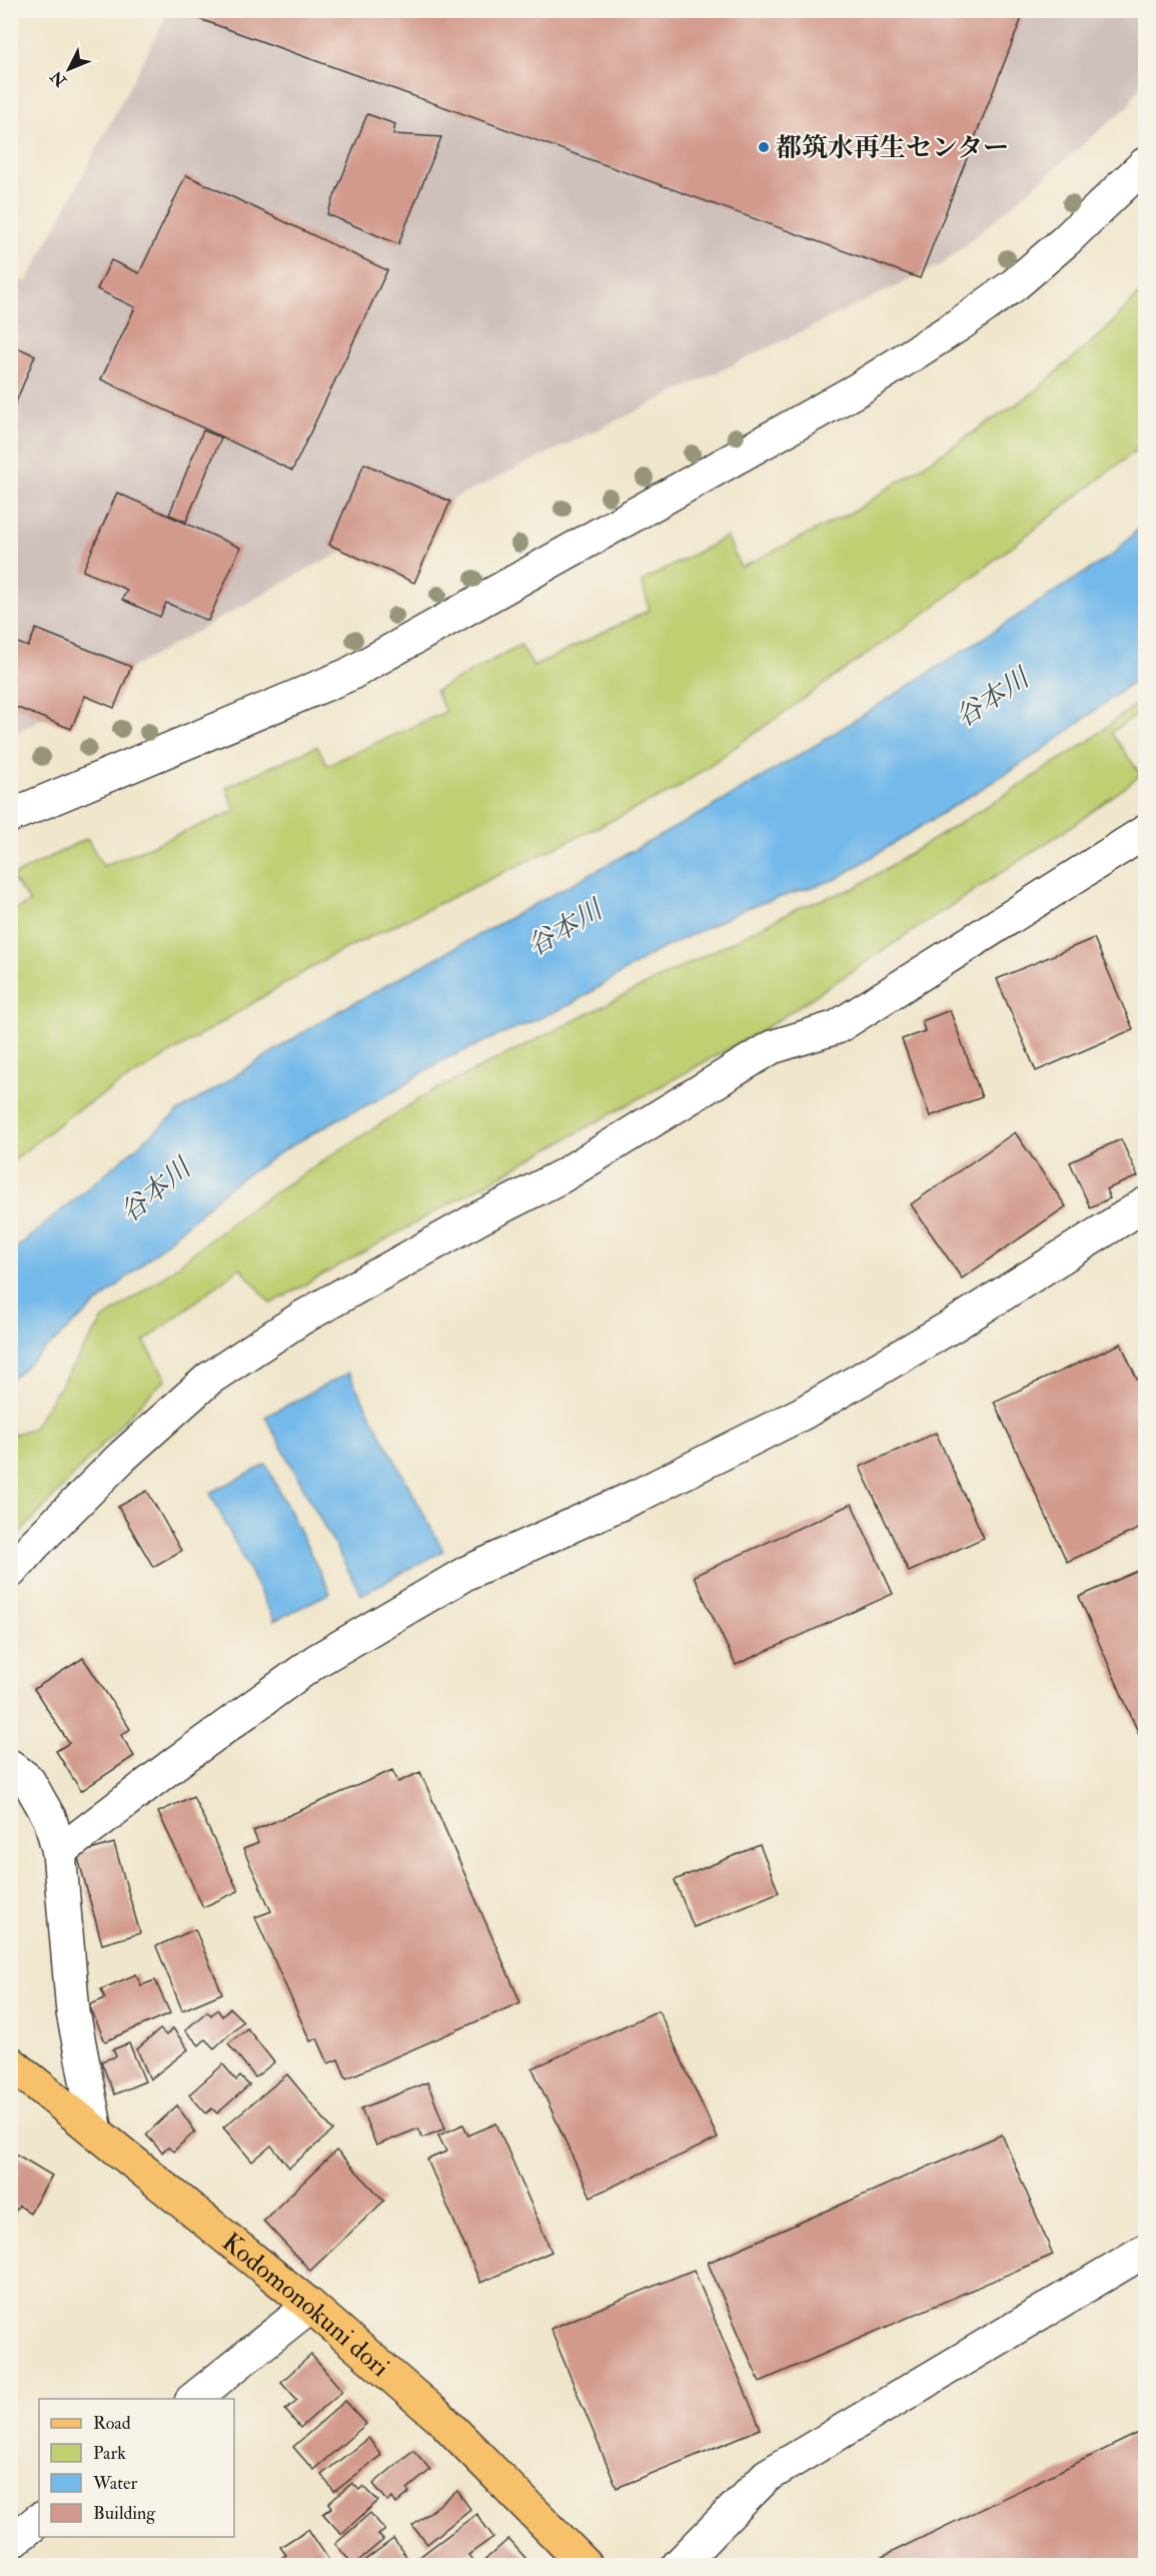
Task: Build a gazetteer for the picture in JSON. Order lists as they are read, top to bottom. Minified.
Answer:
{"streets":{"main road":["Kodomonokuni dori"]},"water":["谷本川"],"places":["都筑水再生センター"],"legend":["Road","Park","Water","Building"],"north":"bottom left"}
